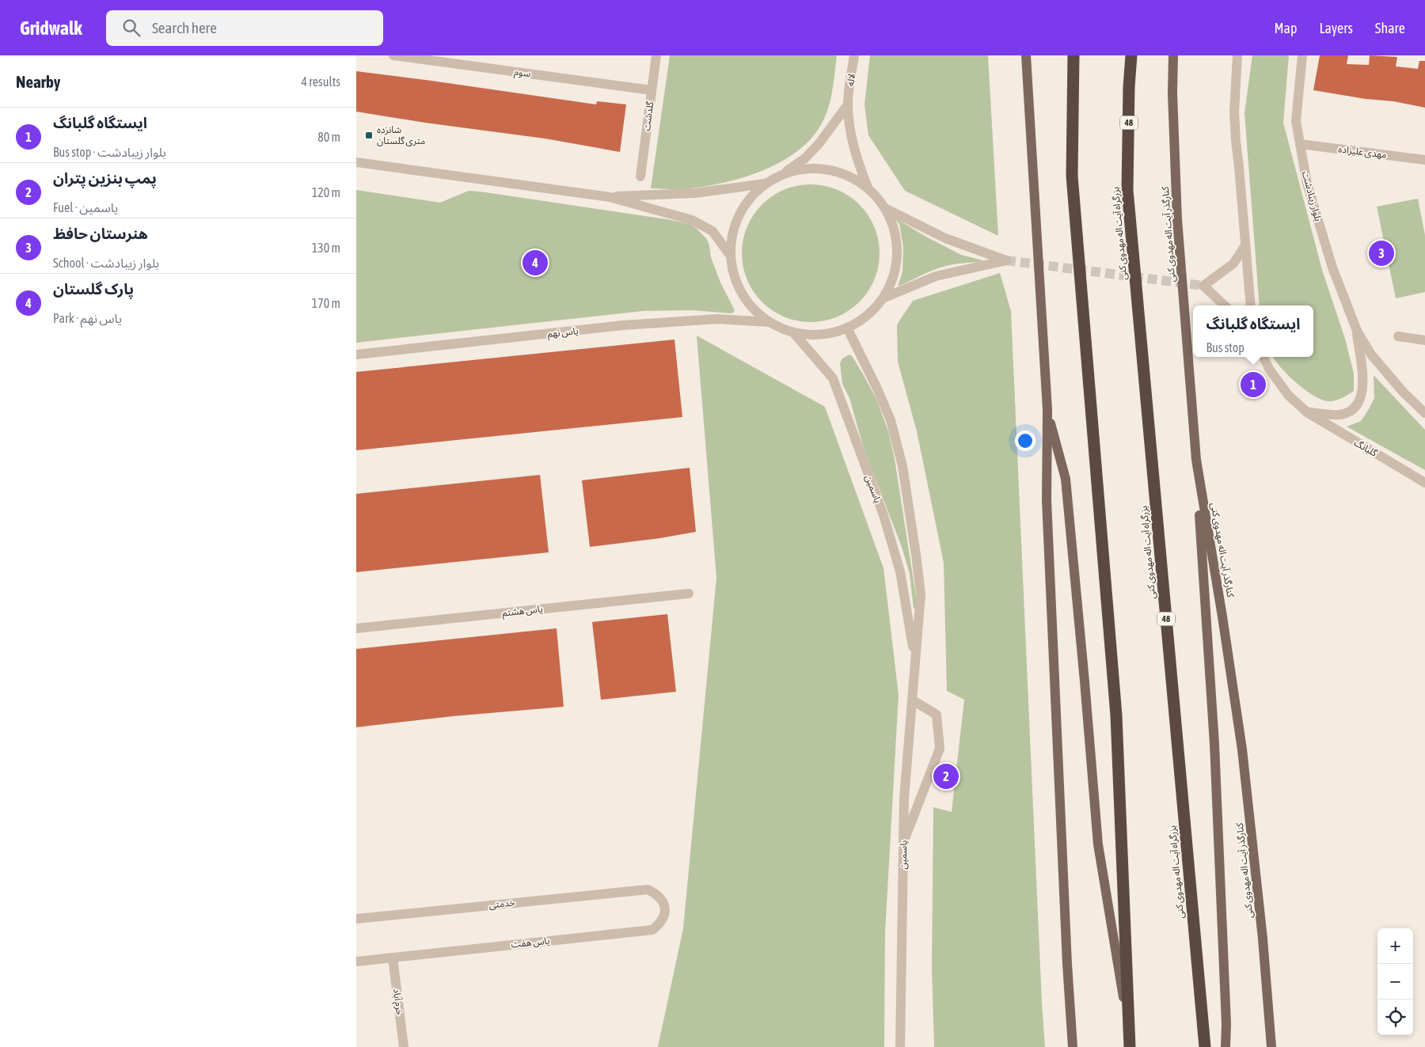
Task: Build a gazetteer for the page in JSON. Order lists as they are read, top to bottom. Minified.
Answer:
{"streets":{"highway":["48","بزرگراه آیت اله مهدوی کنی"],"main road":["کنارگذر آیت اله مهدوی کنی"],"street":["سوم","لاله","گلدشت","مهدی علیزاده","بلوار زیبادشت","یاس نهم","گلبانگ","یاسمین","یاس هشتم","خدمتی","یاس هفت","خرم آباد"]},"crossings":[["سوم","گلدشت"],["مهدی علیزاده","بلوار زیبادشت"],["خدمتی","یاس هفت"],["یاس هفت","خرم آباد"]],"places":{"transit":["شانزده متری گلستان"]},"page":{"header":"Gridwalk","search":"Search here","nav":["Map","Layers","Share"],"heading":["Nearby","4 results"],"list":[{"mark":"1","name":"ایستگاه گلبانگ","note":"Bus stop · بلوار زیبادشت","value":"80 m"},{"mark":"2","name":"پمپ بنزین پتران","note":"Fuel · یاسمین","value":"120 m"},{"mark":"3","name":"هنرستان حافظ","note":"School · بلوار زیبادشت","value":"130 m"},{"mark":"4","name":"پارک گلستان","note":"Park · یاس نهم","value":"170 m"}],"pins":["3","4","1","2"],"popup":["ایستگاه گلبانگ","Bus stop"],"map_buttons":["+","−"]}}
